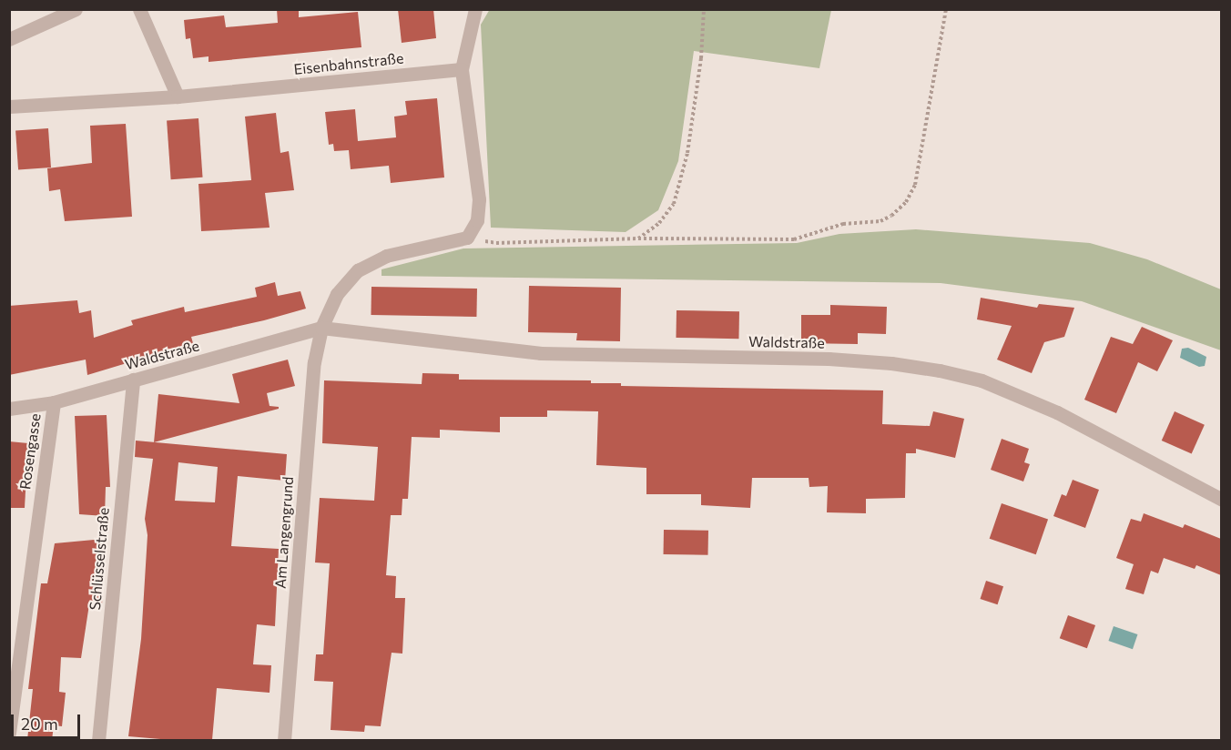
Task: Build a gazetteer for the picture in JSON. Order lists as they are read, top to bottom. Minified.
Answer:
{"streets":{"street":["Eisenbahnstraße","Waldstraße","Rosengasse","Am Langengrund","Schlüsselstraße"]},"crossings":[["Waldstraße","Rosengasse"],["Waldstraße","Am Langengrund"],["Waldstraße","Schlüsselstraße"]],"scale_bar":"20 m"}
